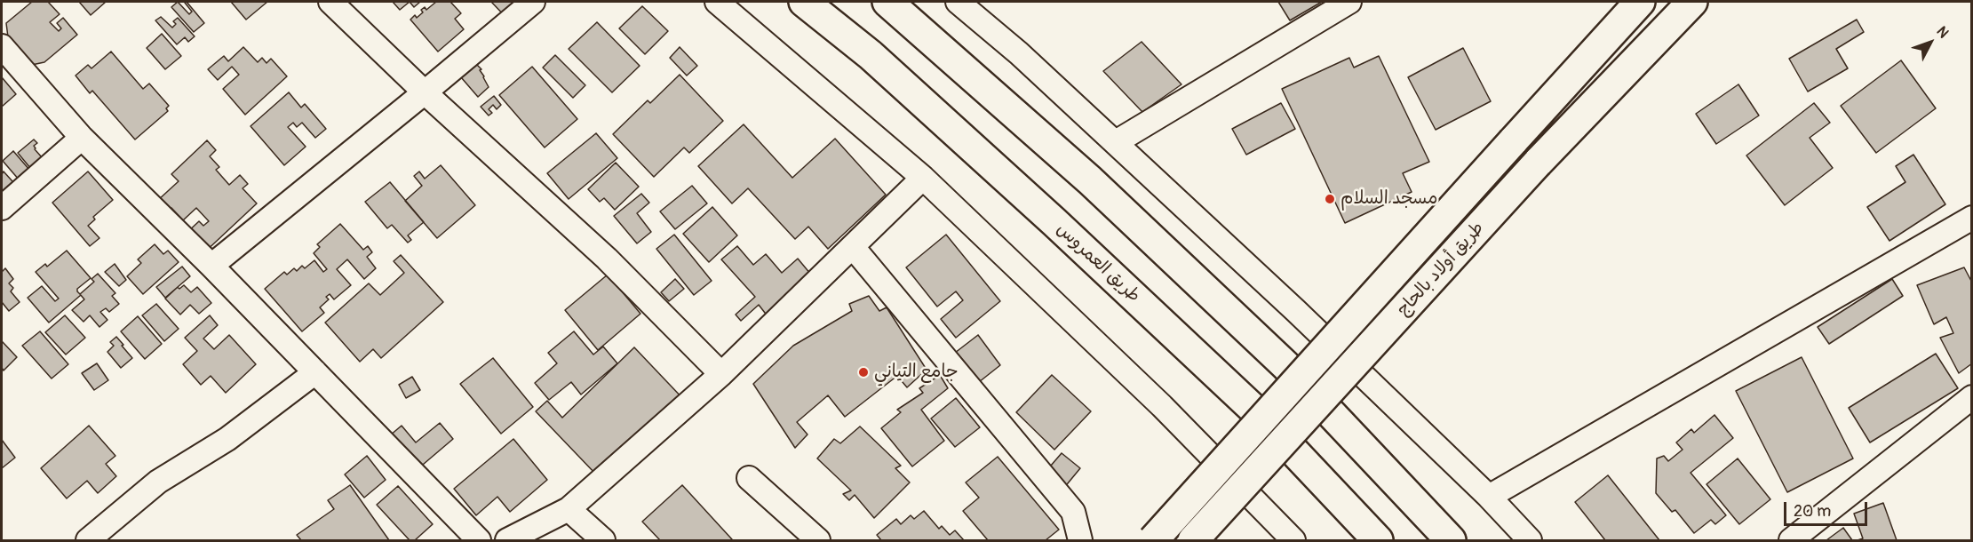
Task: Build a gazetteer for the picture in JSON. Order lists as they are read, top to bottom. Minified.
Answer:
{"streets":{"main road":["طريق العمروس","طريق أولاد بالحاج"]},"places":["مسجد السلام","جامع التياني"],"scale_bar":"20 m","north":"top right"}
